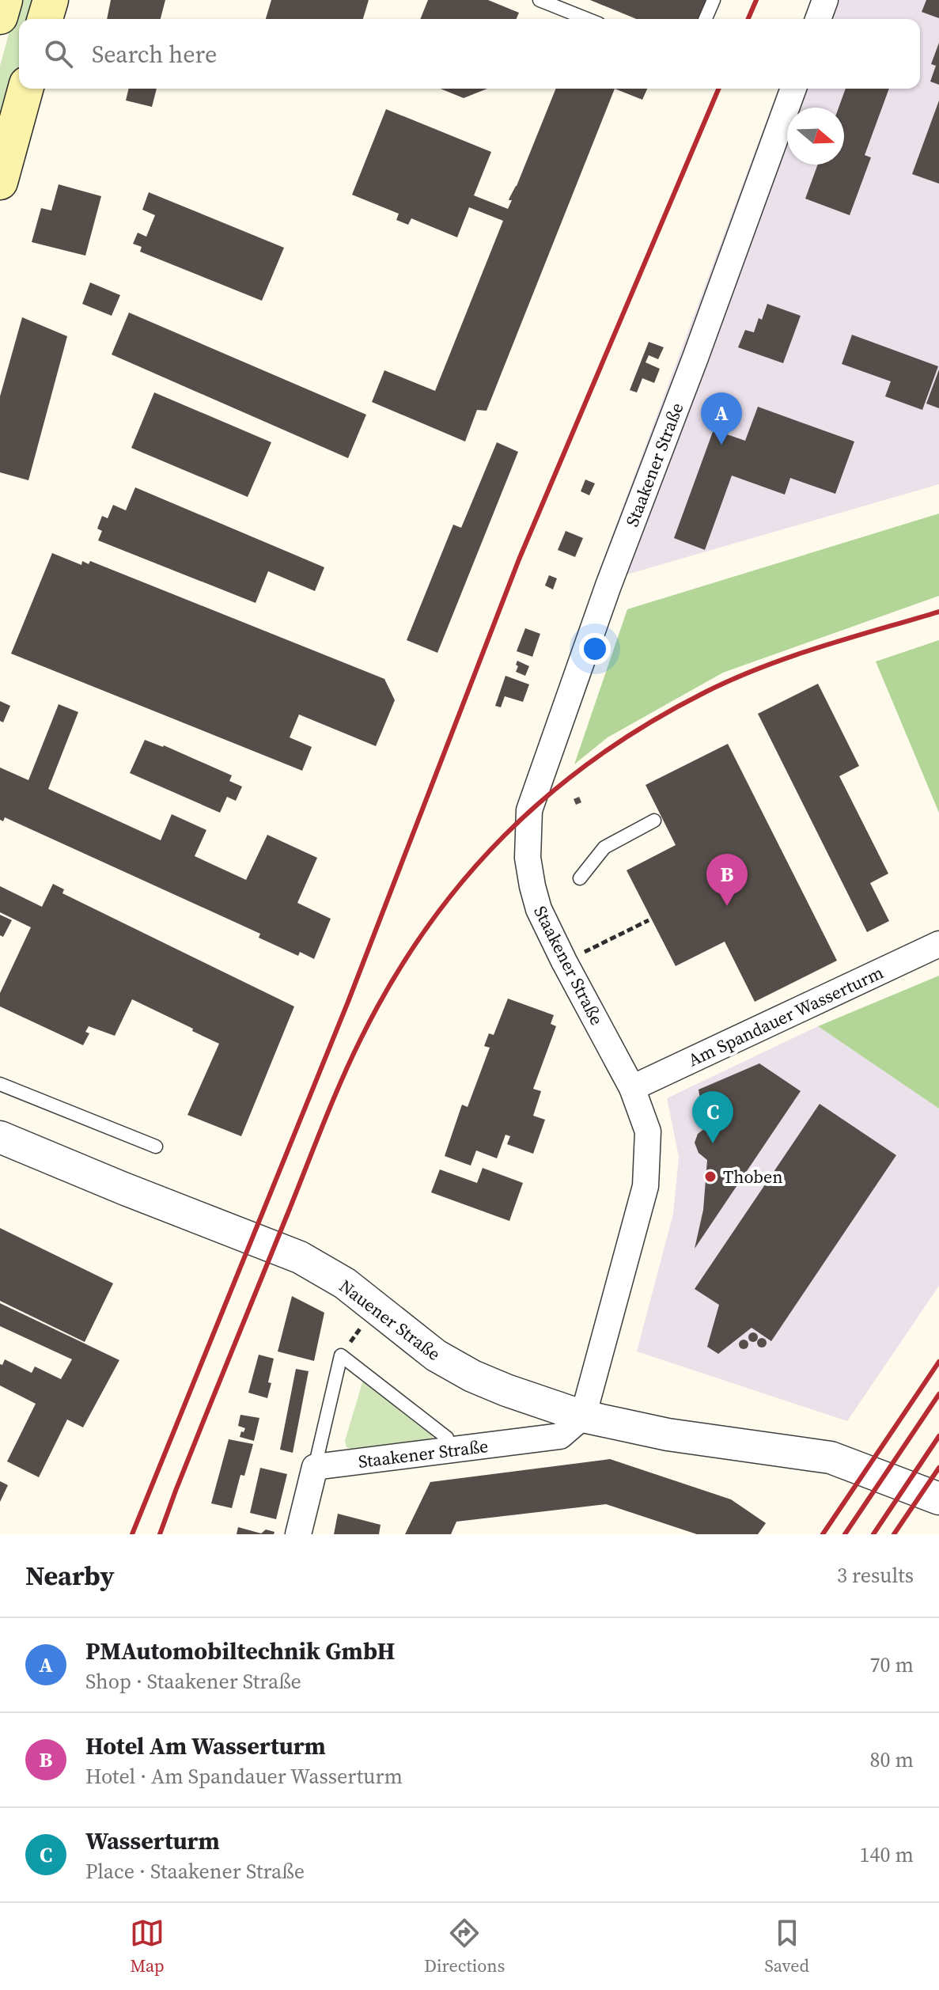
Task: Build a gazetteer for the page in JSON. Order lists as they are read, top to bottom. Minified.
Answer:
{"streets":{"street":["Staakener Straße","Am Spandauer Wasserturm","Nauener Straße"]},"crossings":[["Staakener Straße","Am Spandauer Wasserturm"],["Staakener Straße","Nauener Straße"]],"places":["Thoben"],"north":"right","page":{"search":"Search here","pins":["A","B","C"],"heading":["Nearby","3 results"],"list":[{"mark":"A","name":"PMAutomobiltechnik GmbH","note":"Shop · Staakener Straße","value":"70 m"},{"mark":"B","name":"Hotel Am Wasserturm","note":"Hotel · Am Spandauer Wasserturm","value":"80 m"},{"mark":"C","name":"Wasserturm","note":"Place · Staakener Straße","value":"140 m"}],"nav":["Map","Directions","Saved"]}}
